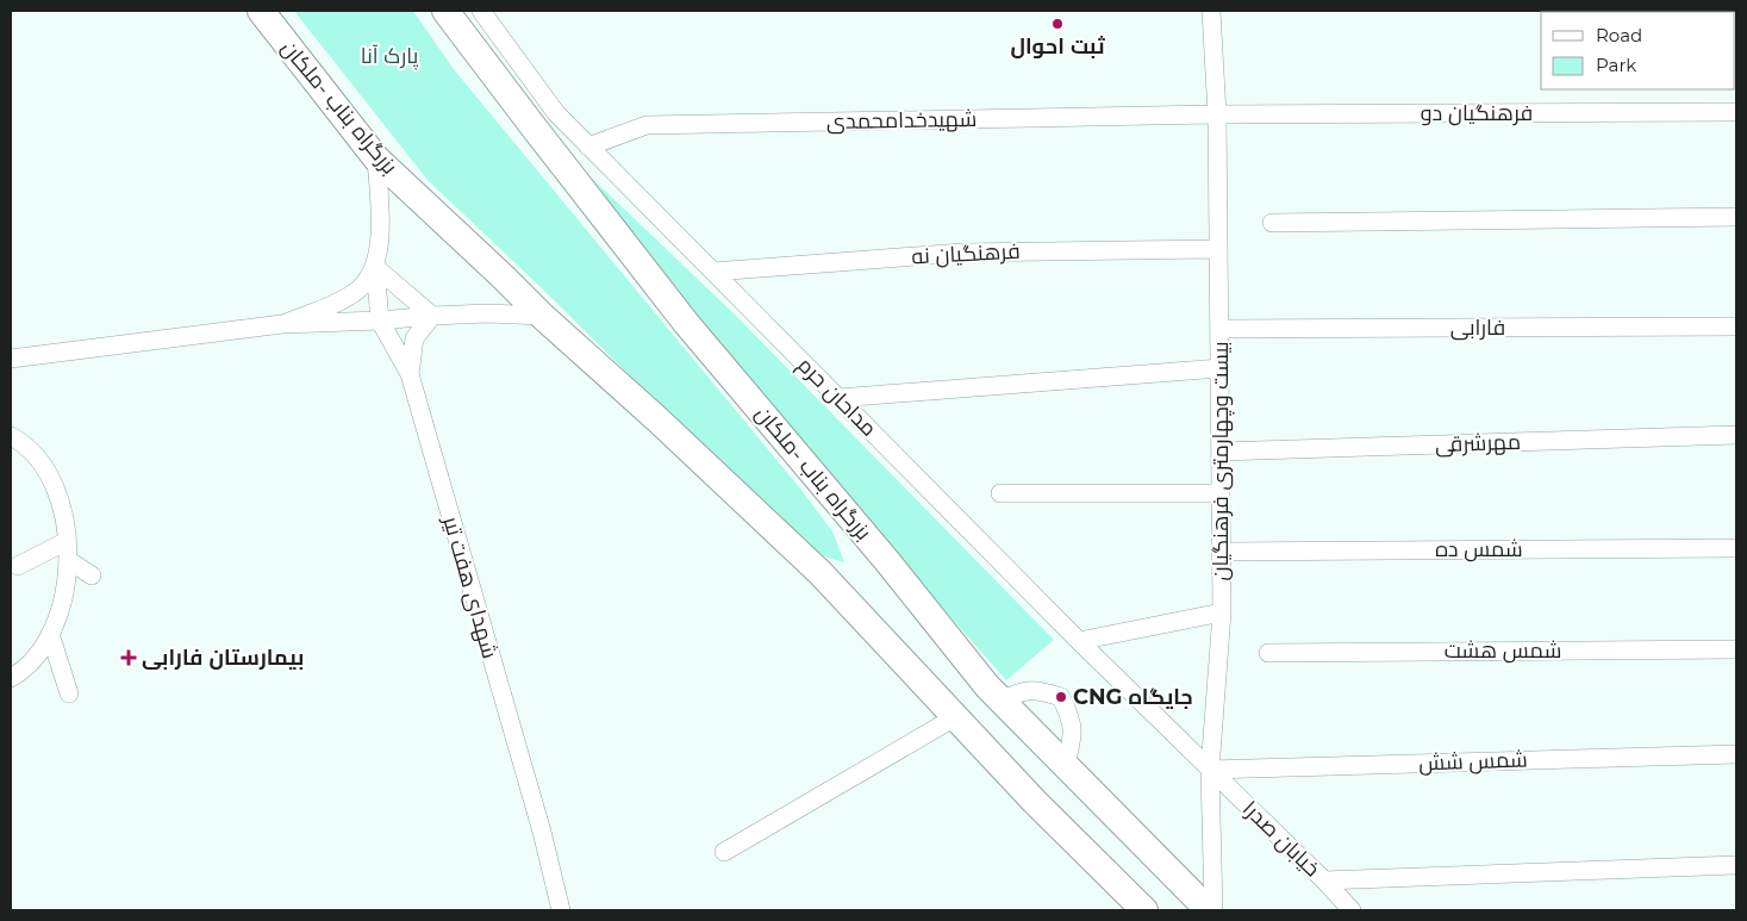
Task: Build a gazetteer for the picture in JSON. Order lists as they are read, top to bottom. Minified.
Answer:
{"streets":{"highway":["بزرگراه بناب -ملکان"],"street":["فرهنگیان دو","شهیدخدامحمدی","فرهنگیان نه","فارابی","مداحان حرم","مهرشرقی","بیست وچهارمتری فرهنگیان","شمس ده","شهدای هفت تیر","شمس هشت","شمس شش","خیابان صدرا"]},"crossings":[["بزرگراه بناب -ملکان","بیست وچهارمتری فرهنگیان"],["بزرگراه بناب -ملکان","شهدای هفت تیر"],["فرهنگیان دو","شهیدخدامحمدی"],["فرهنگیان دو","بیست وچهارمتری فرهنگیان"],["شهیدخدامحمدی","مداحان حرم"],["شهیدخدامحمدی","بیست وچهارمتری فرهنگیان"],["فرهنگیان نه","مداحان حرم"],["فرهنگیان نه","بیست وچهارمتری فرهنگیان"],["فارابی","بیست وچهارمتری فرهنگیان"],["مداحان حرم","بیست وچهارمتری فرهنگیان"],["مداحان حرم","شمس شش"],["مداحان حرم","خیابان صدرا"],["مهرشرقی","بیست وچهارمتری فرهنگیان"],["بیست وچهارمتری فرهنگیان","شمس ده"],["بیست وچهارمتری فرهنگیان","شمس شش"],["بیست وچهارمتری فرهنگیان","خیابان صدرا"],["شمس شش","خیابان صدرا"]],"parks":["پارک آنا"],"places":{"other":["ثبت احوال","CNG جایگاه"],"health":["بیمارستان فارابی"]},"legend":["Road","Park"]}
